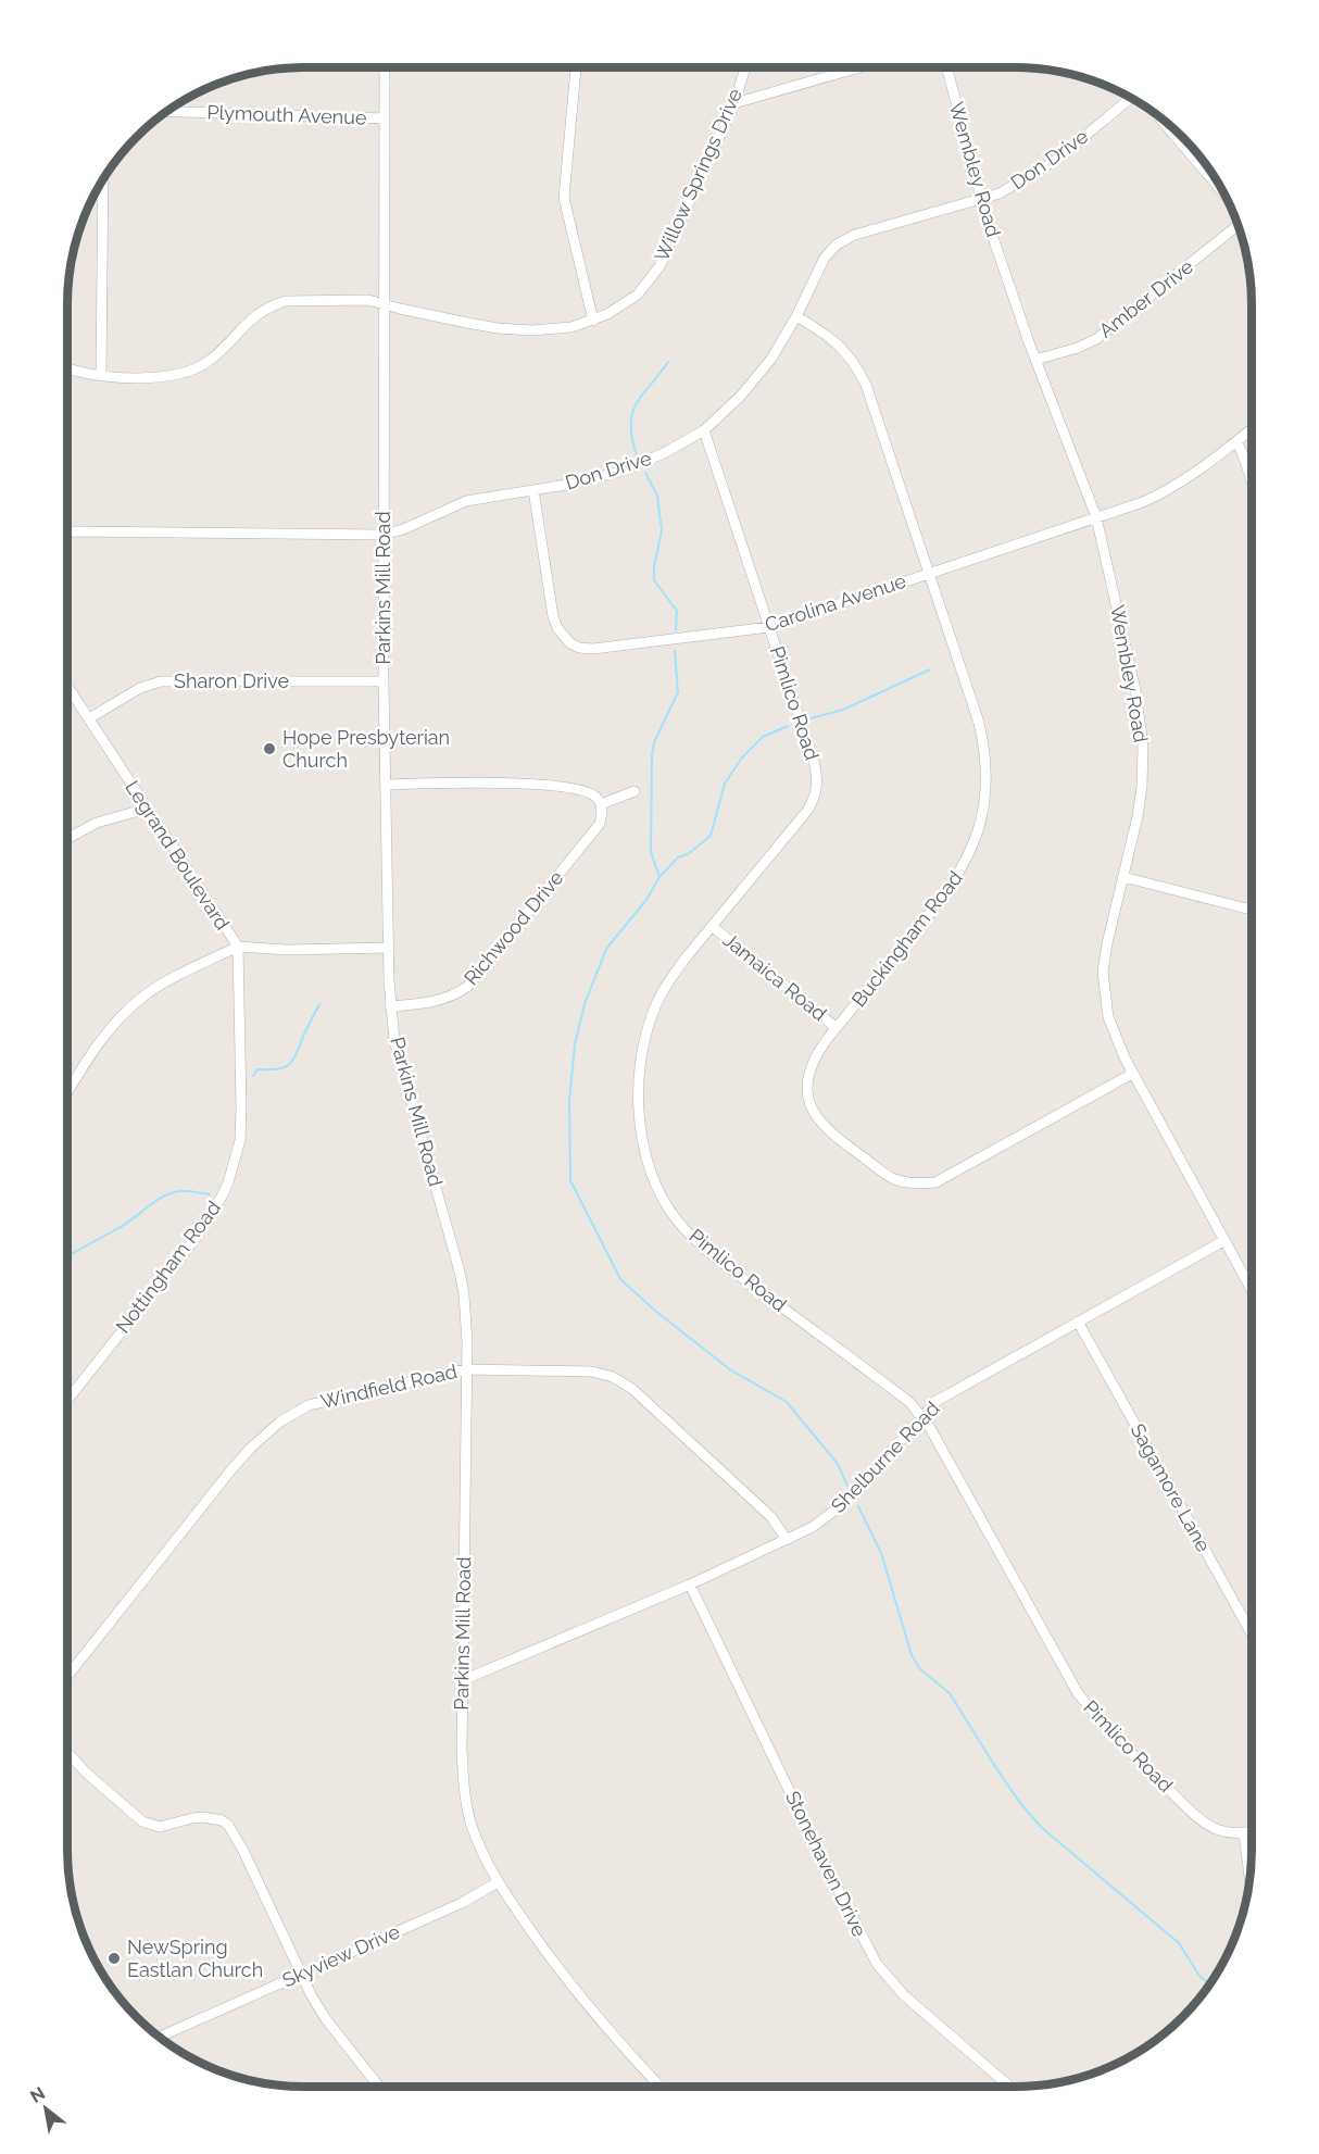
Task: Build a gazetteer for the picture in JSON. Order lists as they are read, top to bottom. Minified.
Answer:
{"streets":{"street":["Plymouth Avenue","Don Drive","Wembley Road","Willow Springs Drive","Amber Drive","Parkins Mill Road","Carolina Avenue","Sharon Drive","Pimlico Road","Legrand Boulevard","Richwood Drive","Buckingham Road","Jamaica Road","Nottingham Road","Windfield Road","Shelburne Road","Sagamore Lane","Stonehaven Drive","Skyview Drive"]},"crossings":[["Plymouth Avenue","Parkins Mill Road"],["Don Drive","Wembley Road"],["Don Drive","Parkins Mill Road"],["Don Drive","Carolina Avenue"],["Don Drive","Pimlico Road"],["Don Drive","Buckingham Road"],["Wembley Road","Amber Drive"],["Wembley Road","Carolina Avenue"],["Wembley Road","Buckingham Road"],["Wembley Road","Shelburne Road"],["Willow Springs Drive","Parkins Mill Road"],["Parkins Mill Road","Sharon Drive"],["Parkins Mill Road","Legrand Boulevard"],["Parkins Mill Road","Richwood Drive"],["Parkins Mill Road","Windfield Road"],["Parkins Mill Road","Shelburne Road"],["Parkins Mill Road","Skyview Drive"],["Carolina Avenue","Pimlico Road"],["Carolina Avenue","Buckingham Road"],["Sharon Drive","Legrand Boulevard"],["Pimlico Road","Jamaica Road"],["Pimlico Road","Shelburne Road"],["Legrand Boulevard","Nottingham Road"],["Buckingham Road","Jamaica Road"],["Windfield Road","Shelburne Road"],["Shelburne Road","Sagamore Lane"],["Shelburne Road","Stonehaven Drive"]],"places":["Hope Presbyterian Church","NewSpring Eastlan Church"],"north":"top left"}
